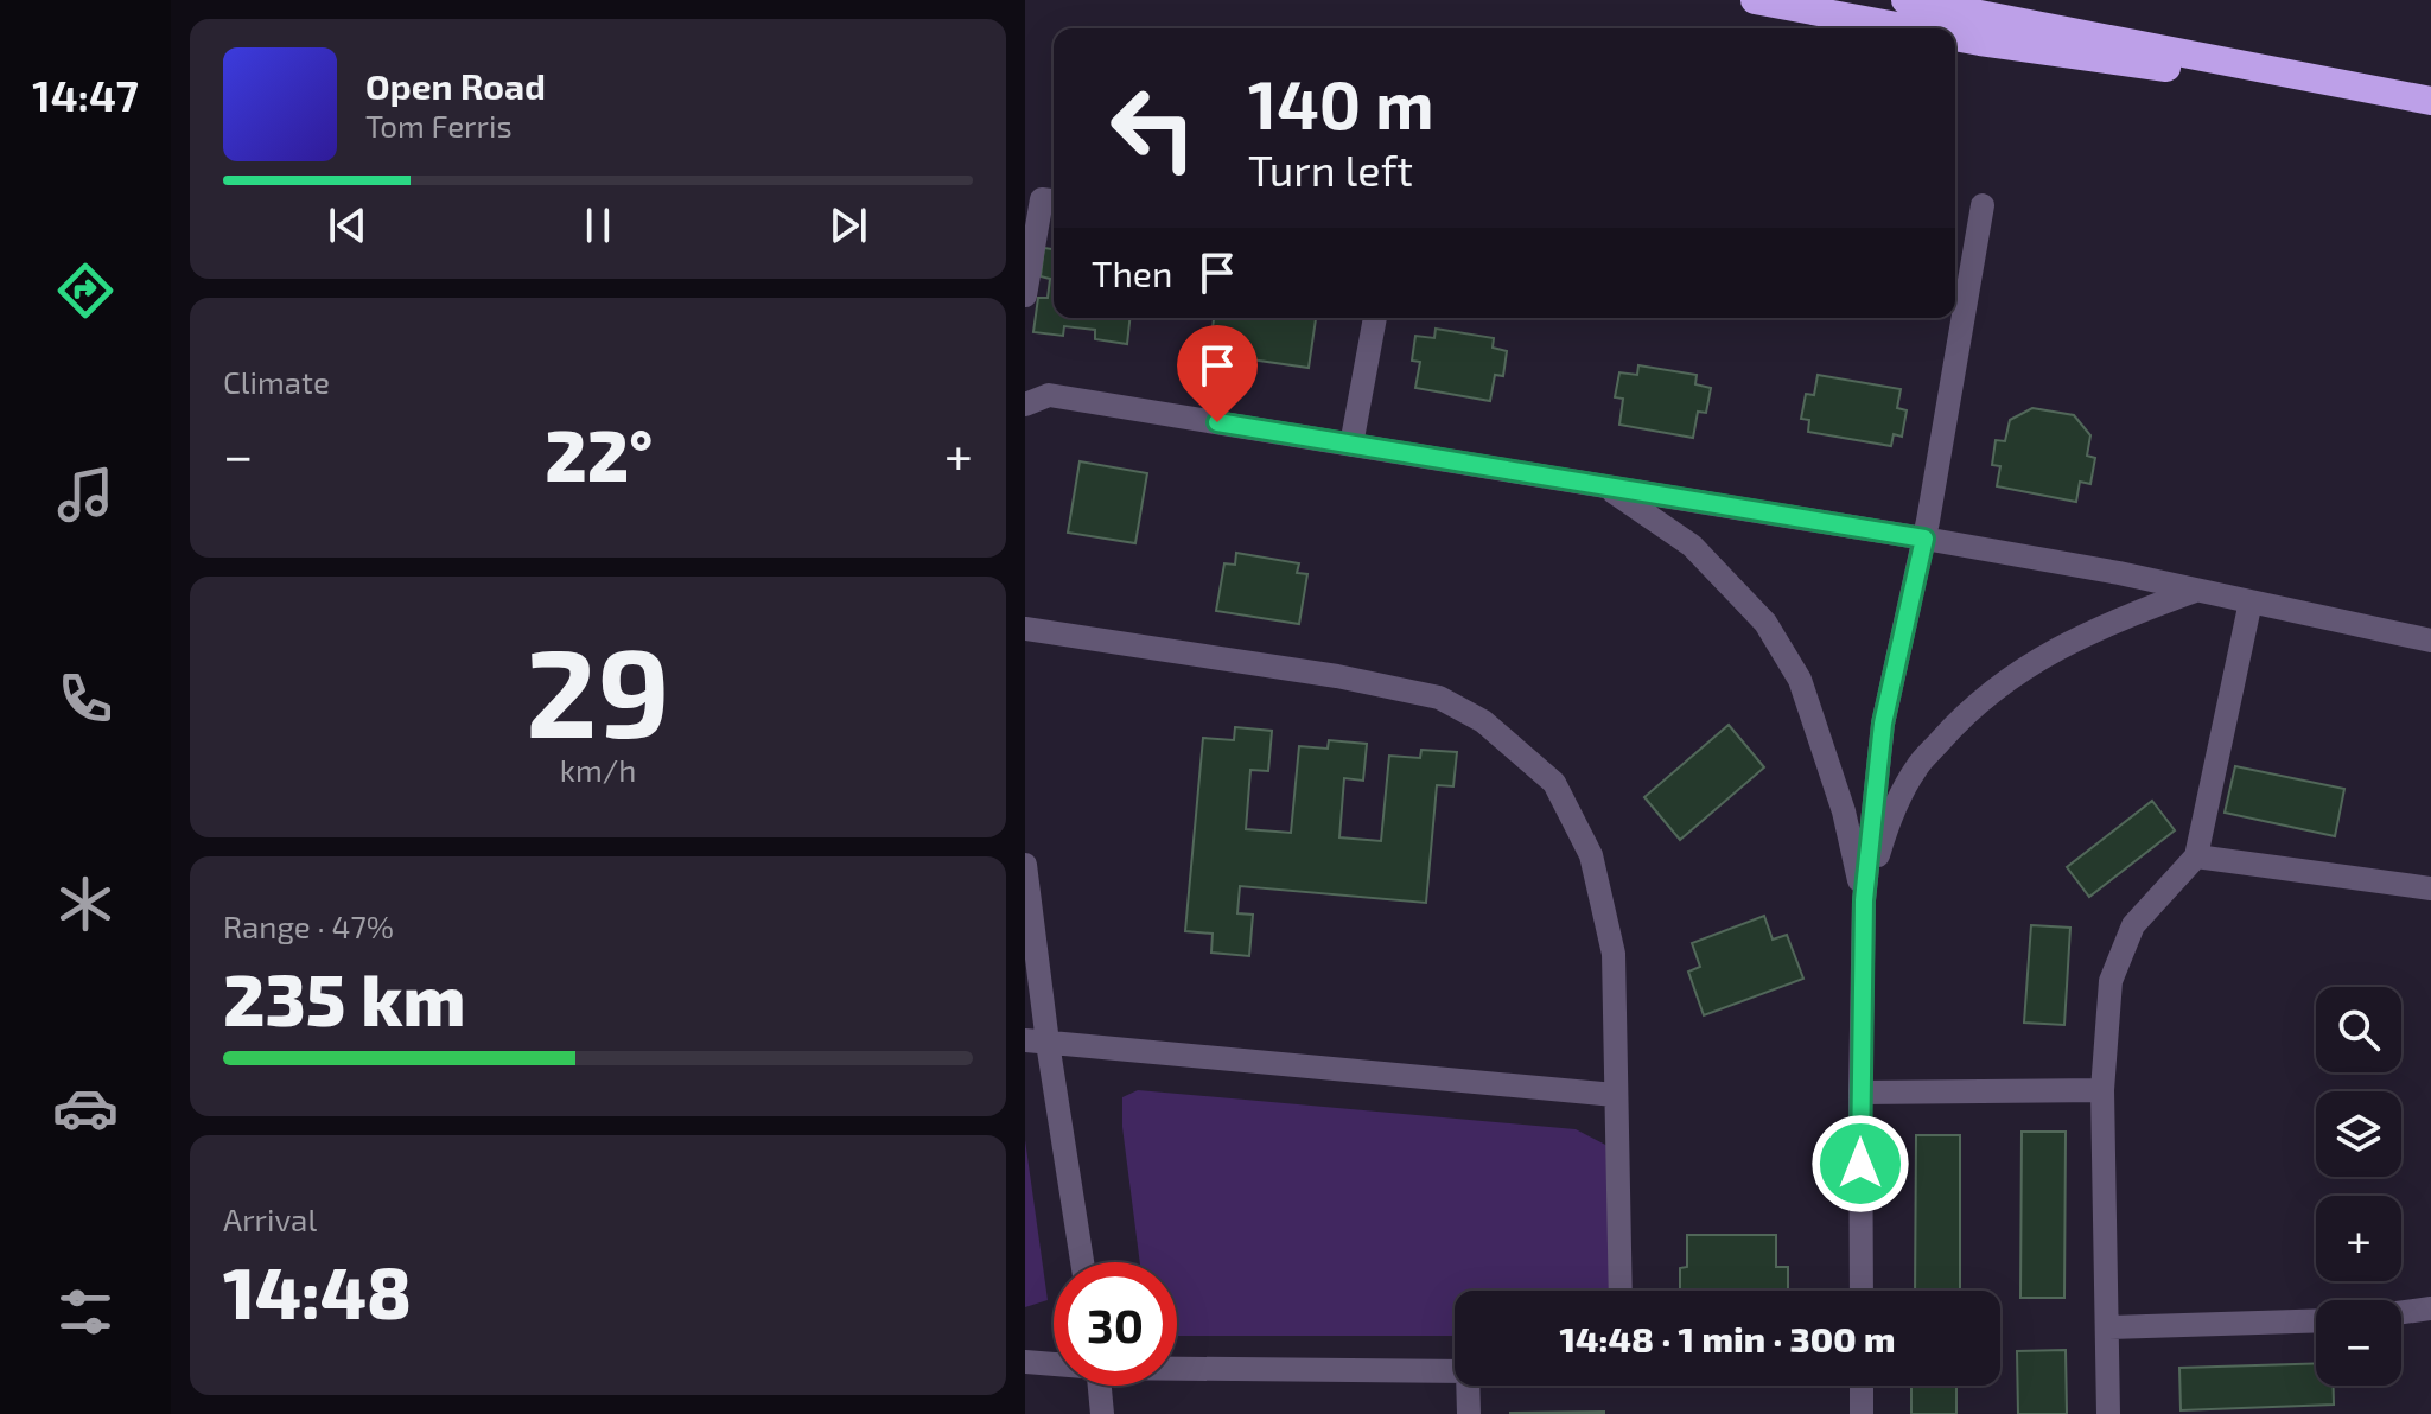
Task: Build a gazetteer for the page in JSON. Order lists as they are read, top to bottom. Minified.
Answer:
{"page":{"tabs":"14:47","turn":["140 m","Turn left"],"song":["Open Road","Tom Ferris"],"then":"Then","tile":["Climate",["29","km/h"],["Range · 47%","235 km"],["Arrival","14:48"]],"heat":["−","22°","+"],"map_buttons":["+","−"],"limit":"30","trip":"14:48 · 1 min · 300 m"}}
